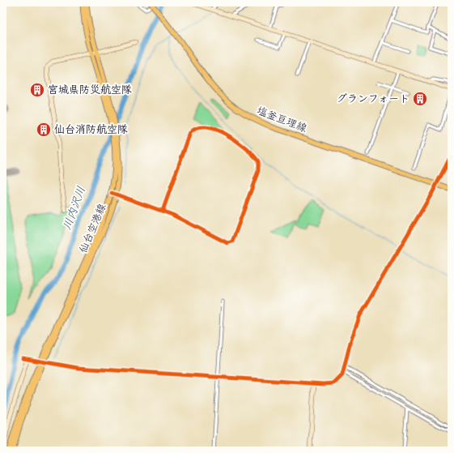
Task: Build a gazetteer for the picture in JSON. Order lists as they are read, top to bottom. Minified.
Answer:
{"streets":{"main road":["塩釜亘理線","仙台空港線"]},"water":["川内沢川"],"places":{"building":["宮城県防災航空隊","グランフォート","仙台消防航空隊"]}}
